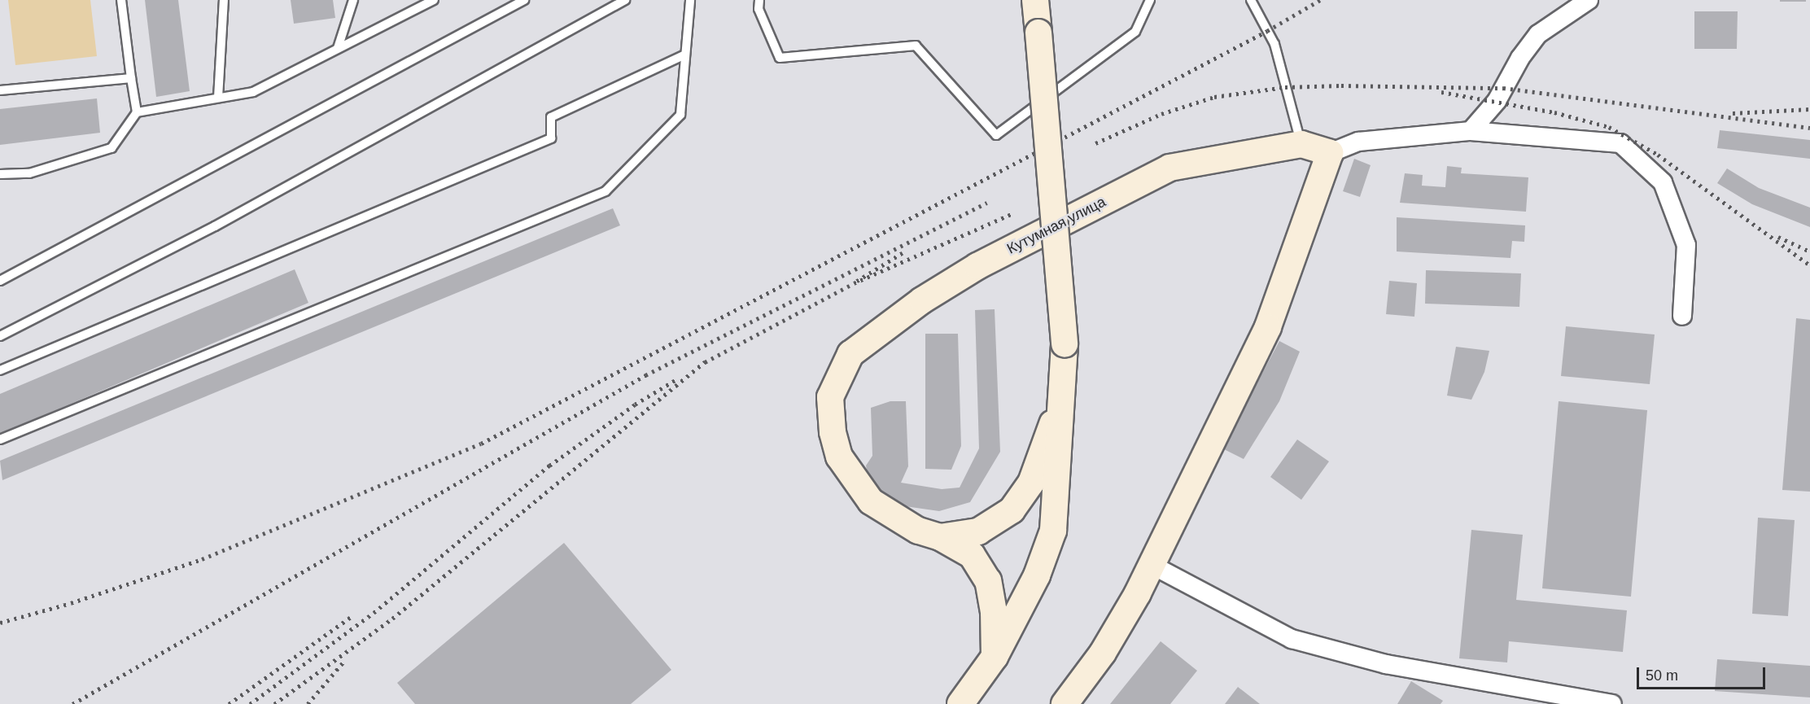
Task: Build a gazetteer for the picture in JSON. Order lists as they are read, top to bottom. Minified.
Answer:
{"streets":{"street":["Кутумная улица"]},"scale_bar":"50 m"}
